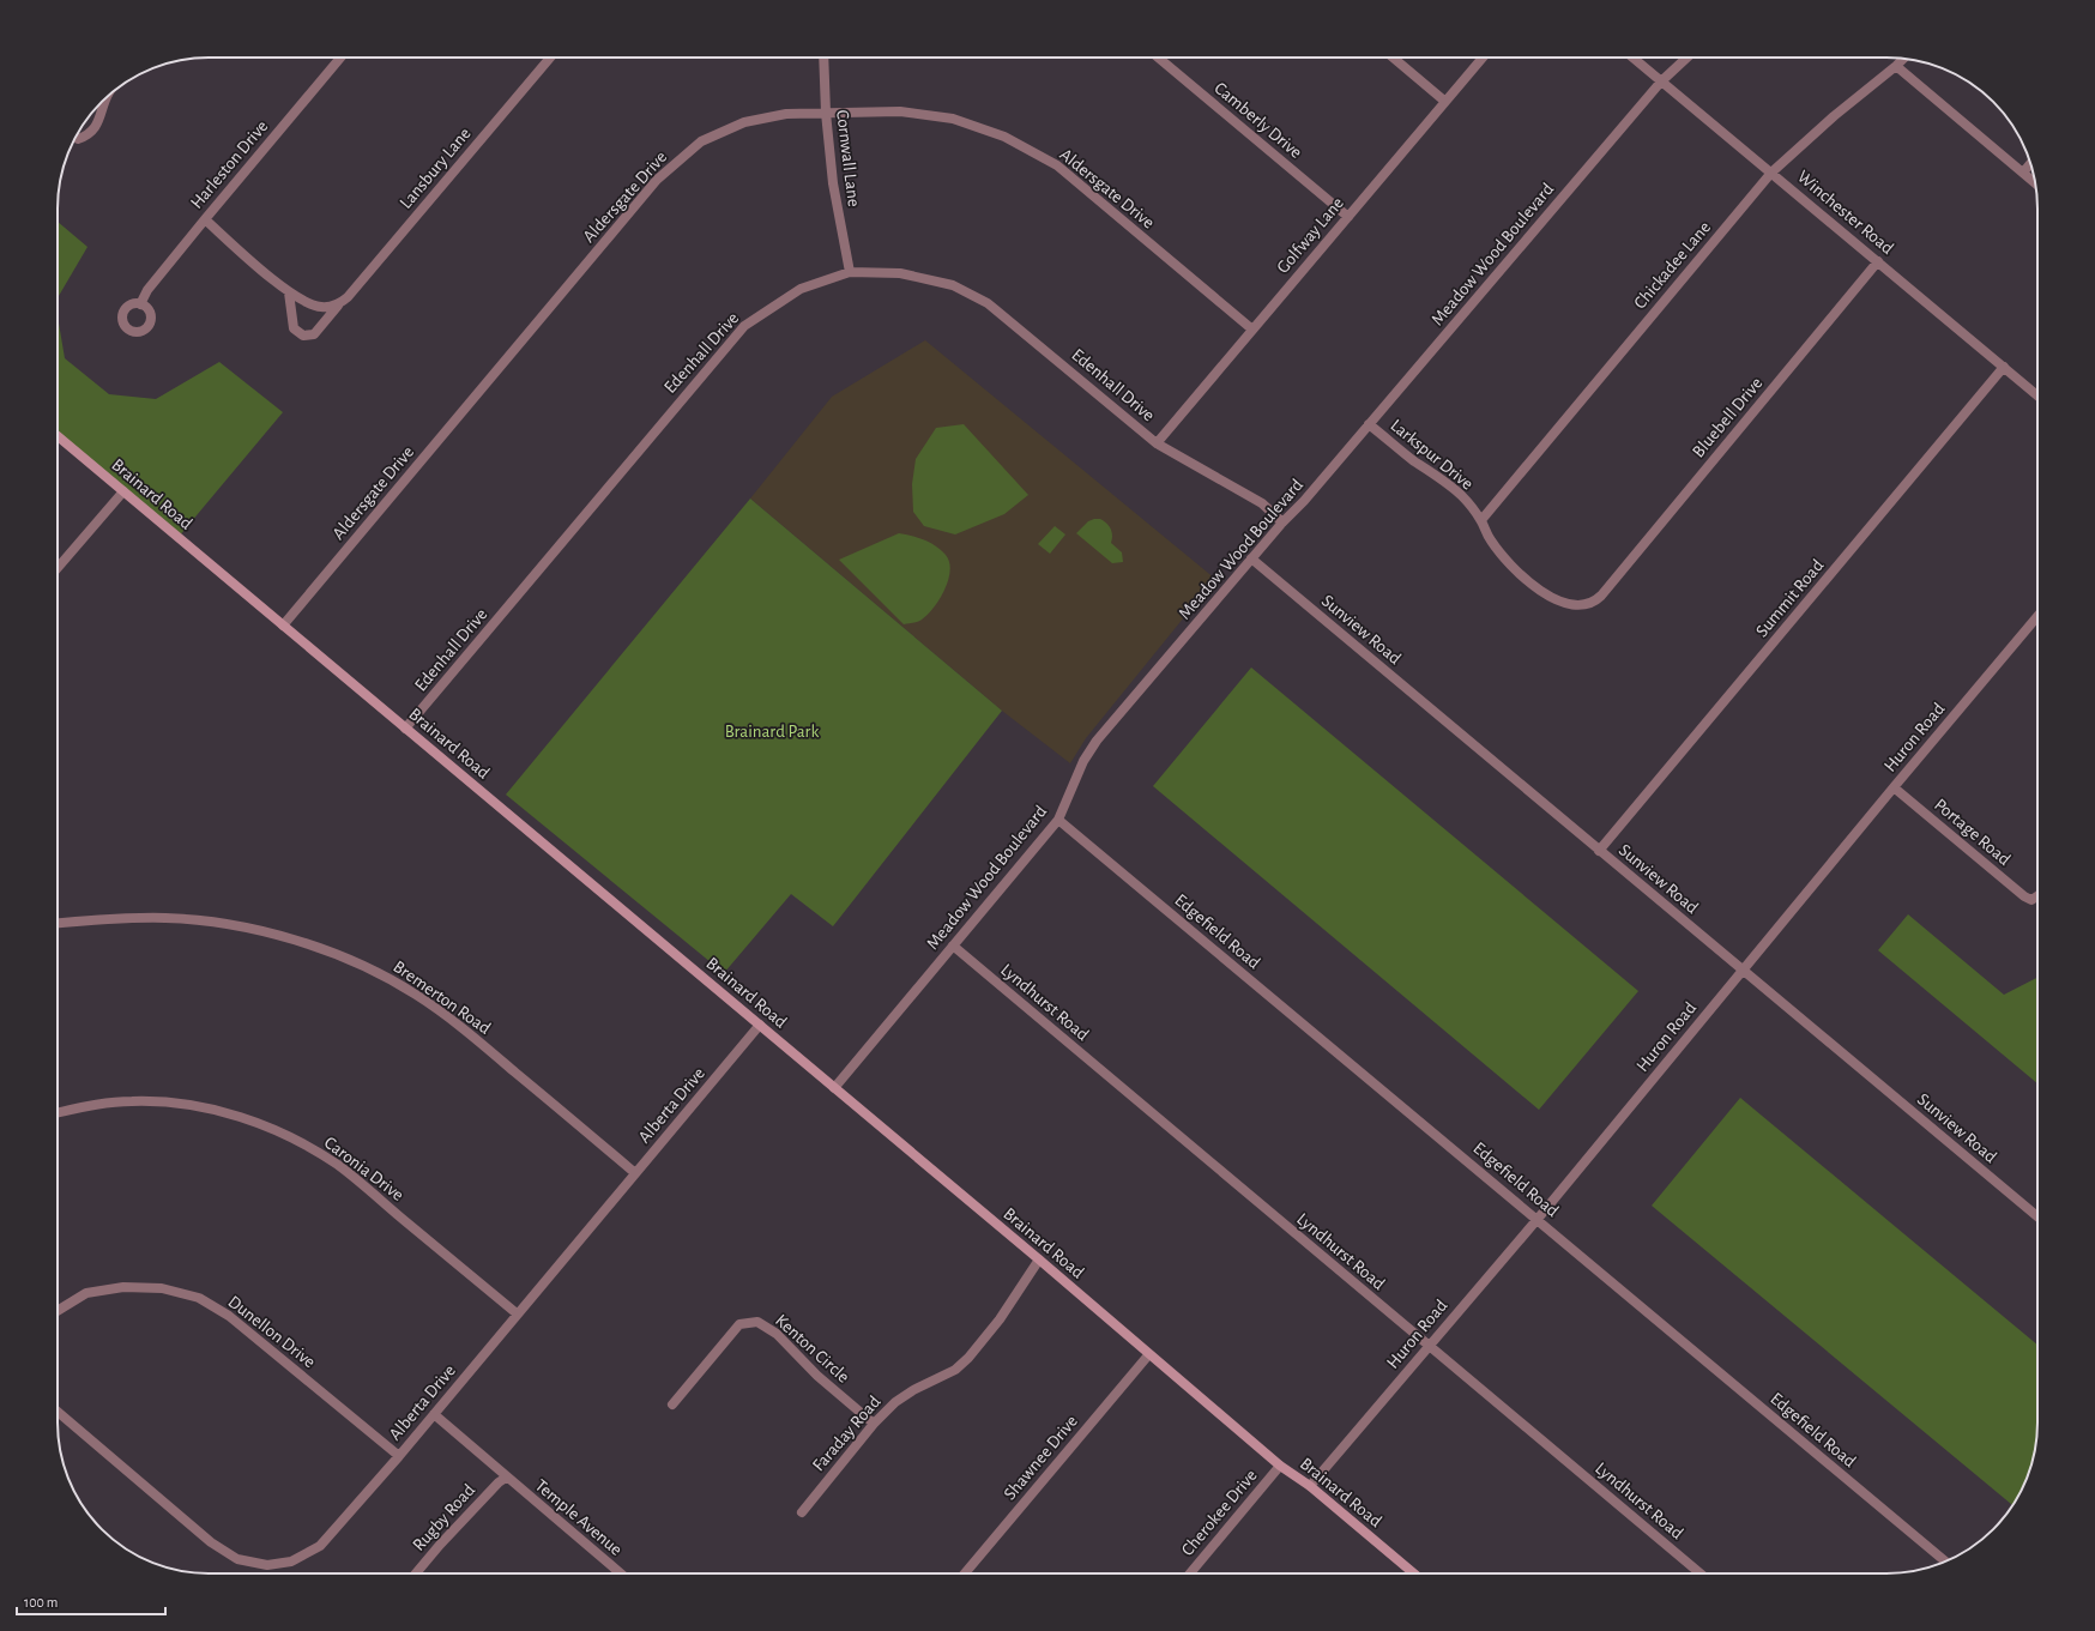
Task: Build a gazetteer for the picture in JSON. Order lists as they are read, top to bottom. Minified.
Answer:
{"streets":{"main road":["Brainard Road"],"street":["Camberly Drive","Cornwall Lane","Harleston Drive","Lansbury Lane","Aldersgate Drive","Winchester Road","Golfway Lane","Meadow Wood Boulevard","Chickadee Lane","Edenhall Drive","Bluebell Drive","Larkspur Drive","Summit Road","Sunview Road","Huron Road","Portage Road","Edgefield Road","Bremerton Road","Lyndhurst Road","Alberta Drive","Caronia Drive","Dunellon Drive","Kenton Circle","Faraday Road","Shawnee Drive","Cherokee Drive","Rugby Road","Temple Avenue"]},"crossings":[["Camberly Drive","Golfway Lane"],["Cornwall Lane","Aldersgate Drive"],["Cornwall Lane","Edenhall Drive"],["Aldersgate Drive","Golfway Lane"],["Aldersgate Drive","Brainard Road"],["Winchester Road","Meadow Wood Boulevard"],["Winchester Road","Chickadee Lane"],["Winchester Road","Bluebell Drive"],["Winchester Road","Summit Road"],["Golfway Lane","Edenhall Drive"],["Meadow Wood Boulevard","Edenhall Drive"],["Meadow Wood Boulevard","Larkspur Drive"],["Meadow Wood Boulevard","Brainard Road"],["Meadow Wood Boulevard","Sunview Road"],["Meadow Wood Boulevard","Edgefield Road"],["Meadow Wood Boulevard","Lyndhurst Road"],["Chickadee Lane","Larkspur Drive"],["Edenhall Drive","Brainard Road"],["Bluebell Drive","Larkspur Drive"],["Brainard Road","Huron Road"],["Brainard Road","Alberta Drive"],["Brainard Road","Faraday Road"],["Brainard Road","Shawnee Drive"],["Brainard Road","Cherokee Drive"],["Summit Road","Sunview Road"],["Sunview Road","Huron Road"],["Huron Road","Portage Road"],["Huron Road","Edgefield Road"],["Huron Road","Lyndhurst Road"],["Bremerton Road","Alberta Drive"],["Alberta Drive","Caronia Drive"],["Alberta Drive","Dunellon Drive"],["Alberta Drive","Temple Avenue"],["Kenton Circle","Faraday Road"],["Rugby Road","Temple Avenue"]],"parks":["Brainard Park"],"scale_bar":"100 m"}
